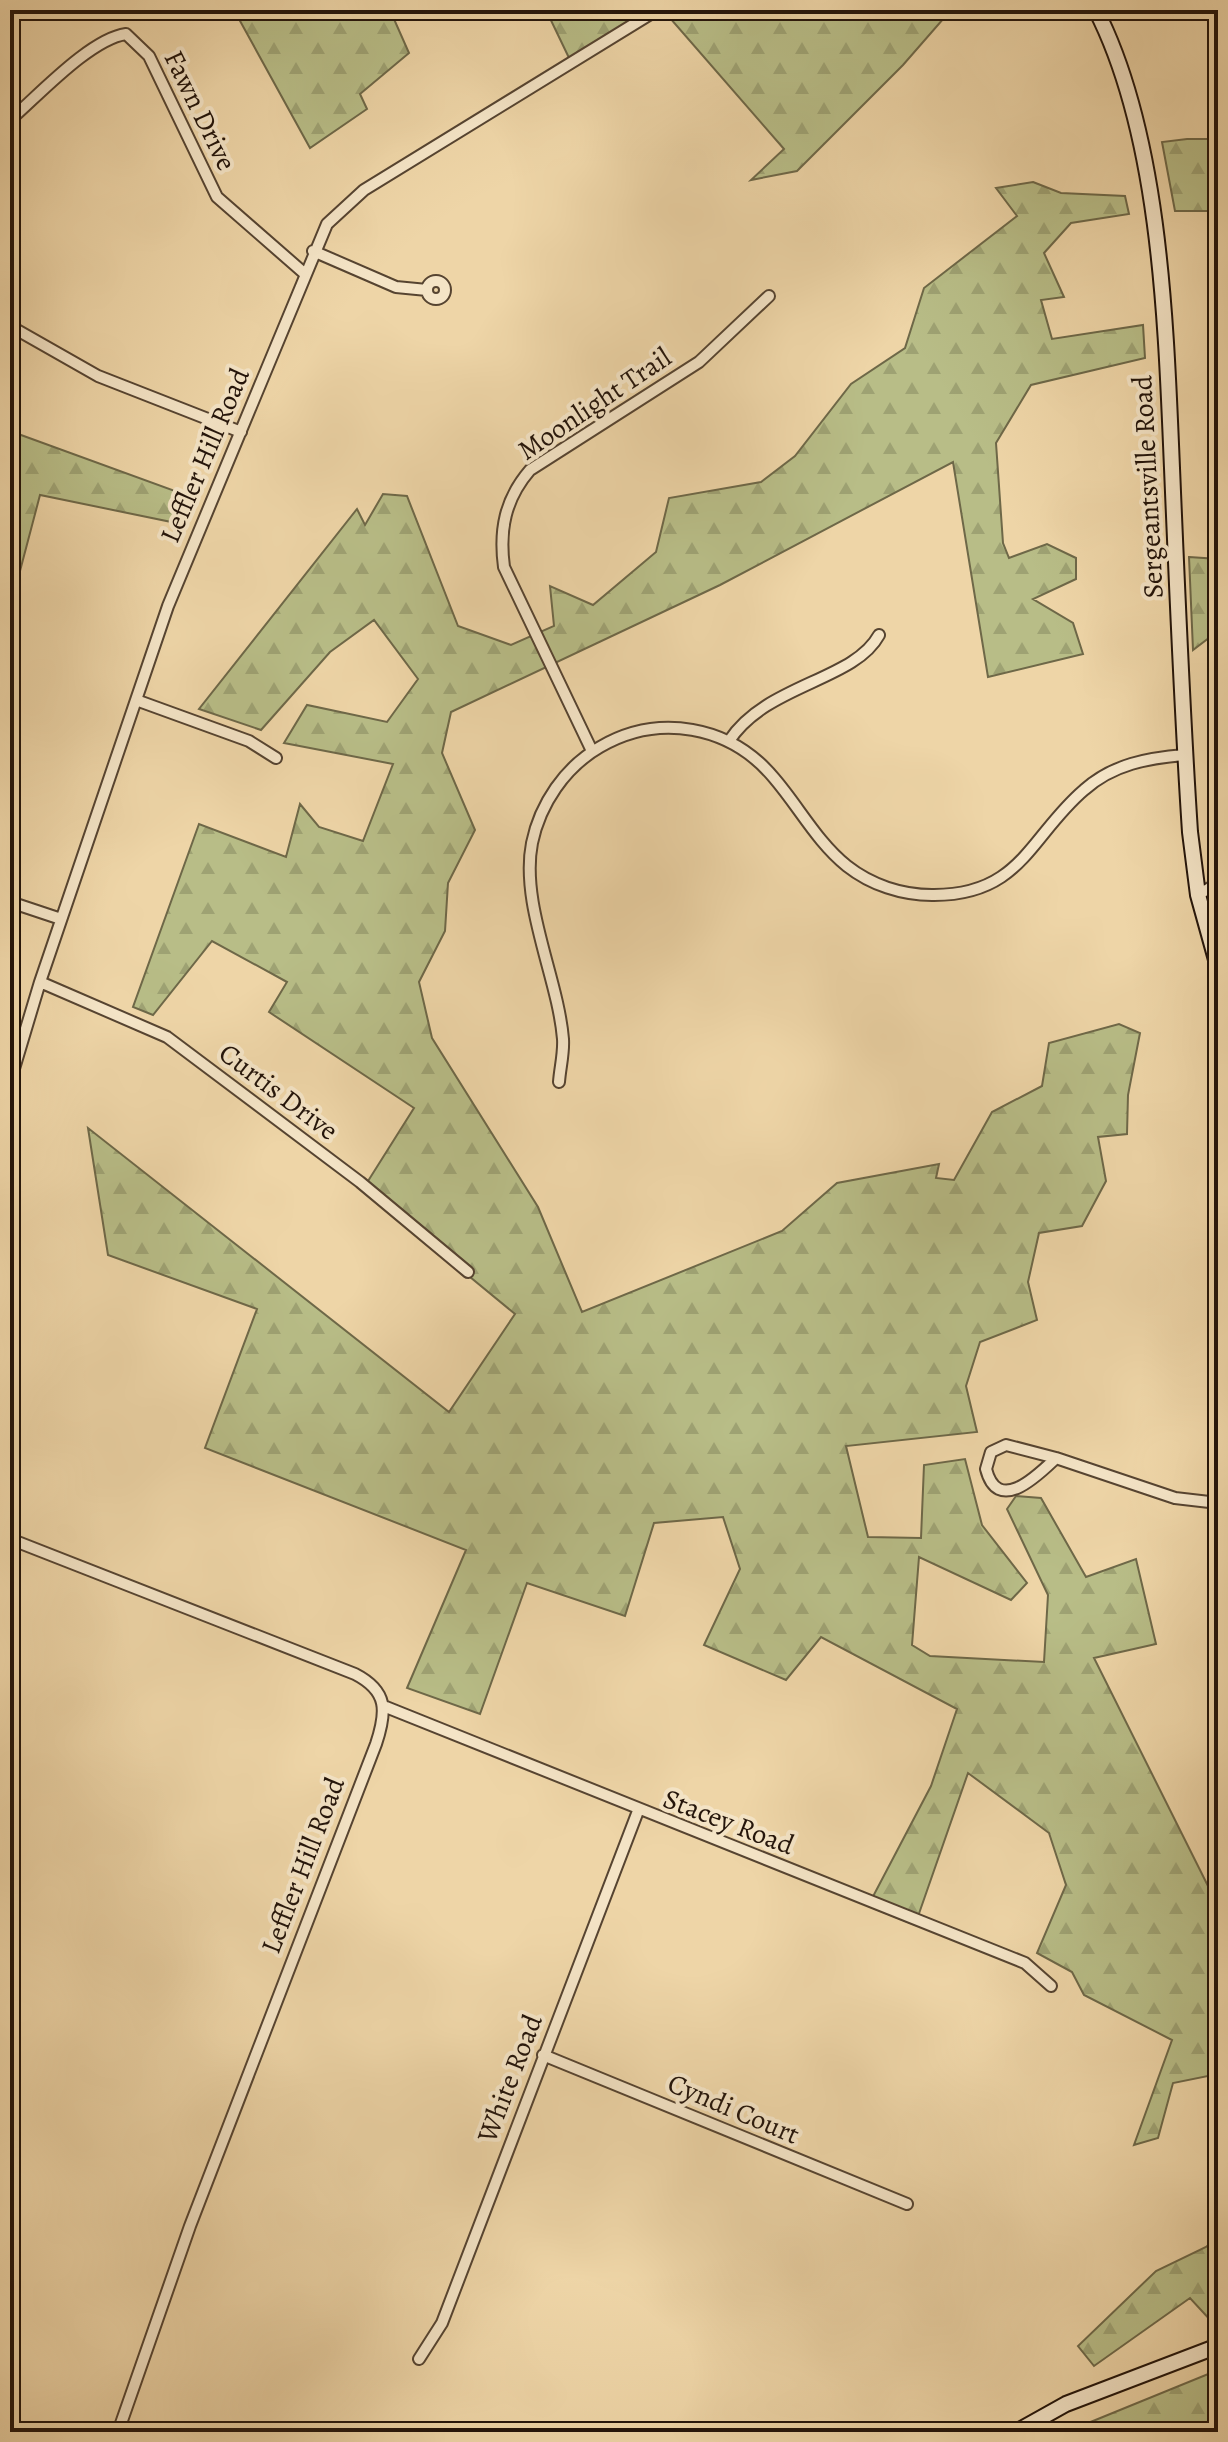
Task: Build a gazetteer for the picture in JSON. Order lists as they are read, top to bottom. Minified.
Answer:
{"streets":{"main road":["Sergeantsville Road"],"street":["Fawn Drive","Moonlight Trail","Leffler Hill Road","Curtis Drive","Stacey Road","White Road","Cyndi Court"]},"crossings":[["Fawn Drive","Leffler Hill Road"],["Leffler Hill Road","Curtis Drive"],["Leffler Hill Road","Stacey Road"],["Stacey Road","White Road"],["White Road","Cyndi Court"]]}
